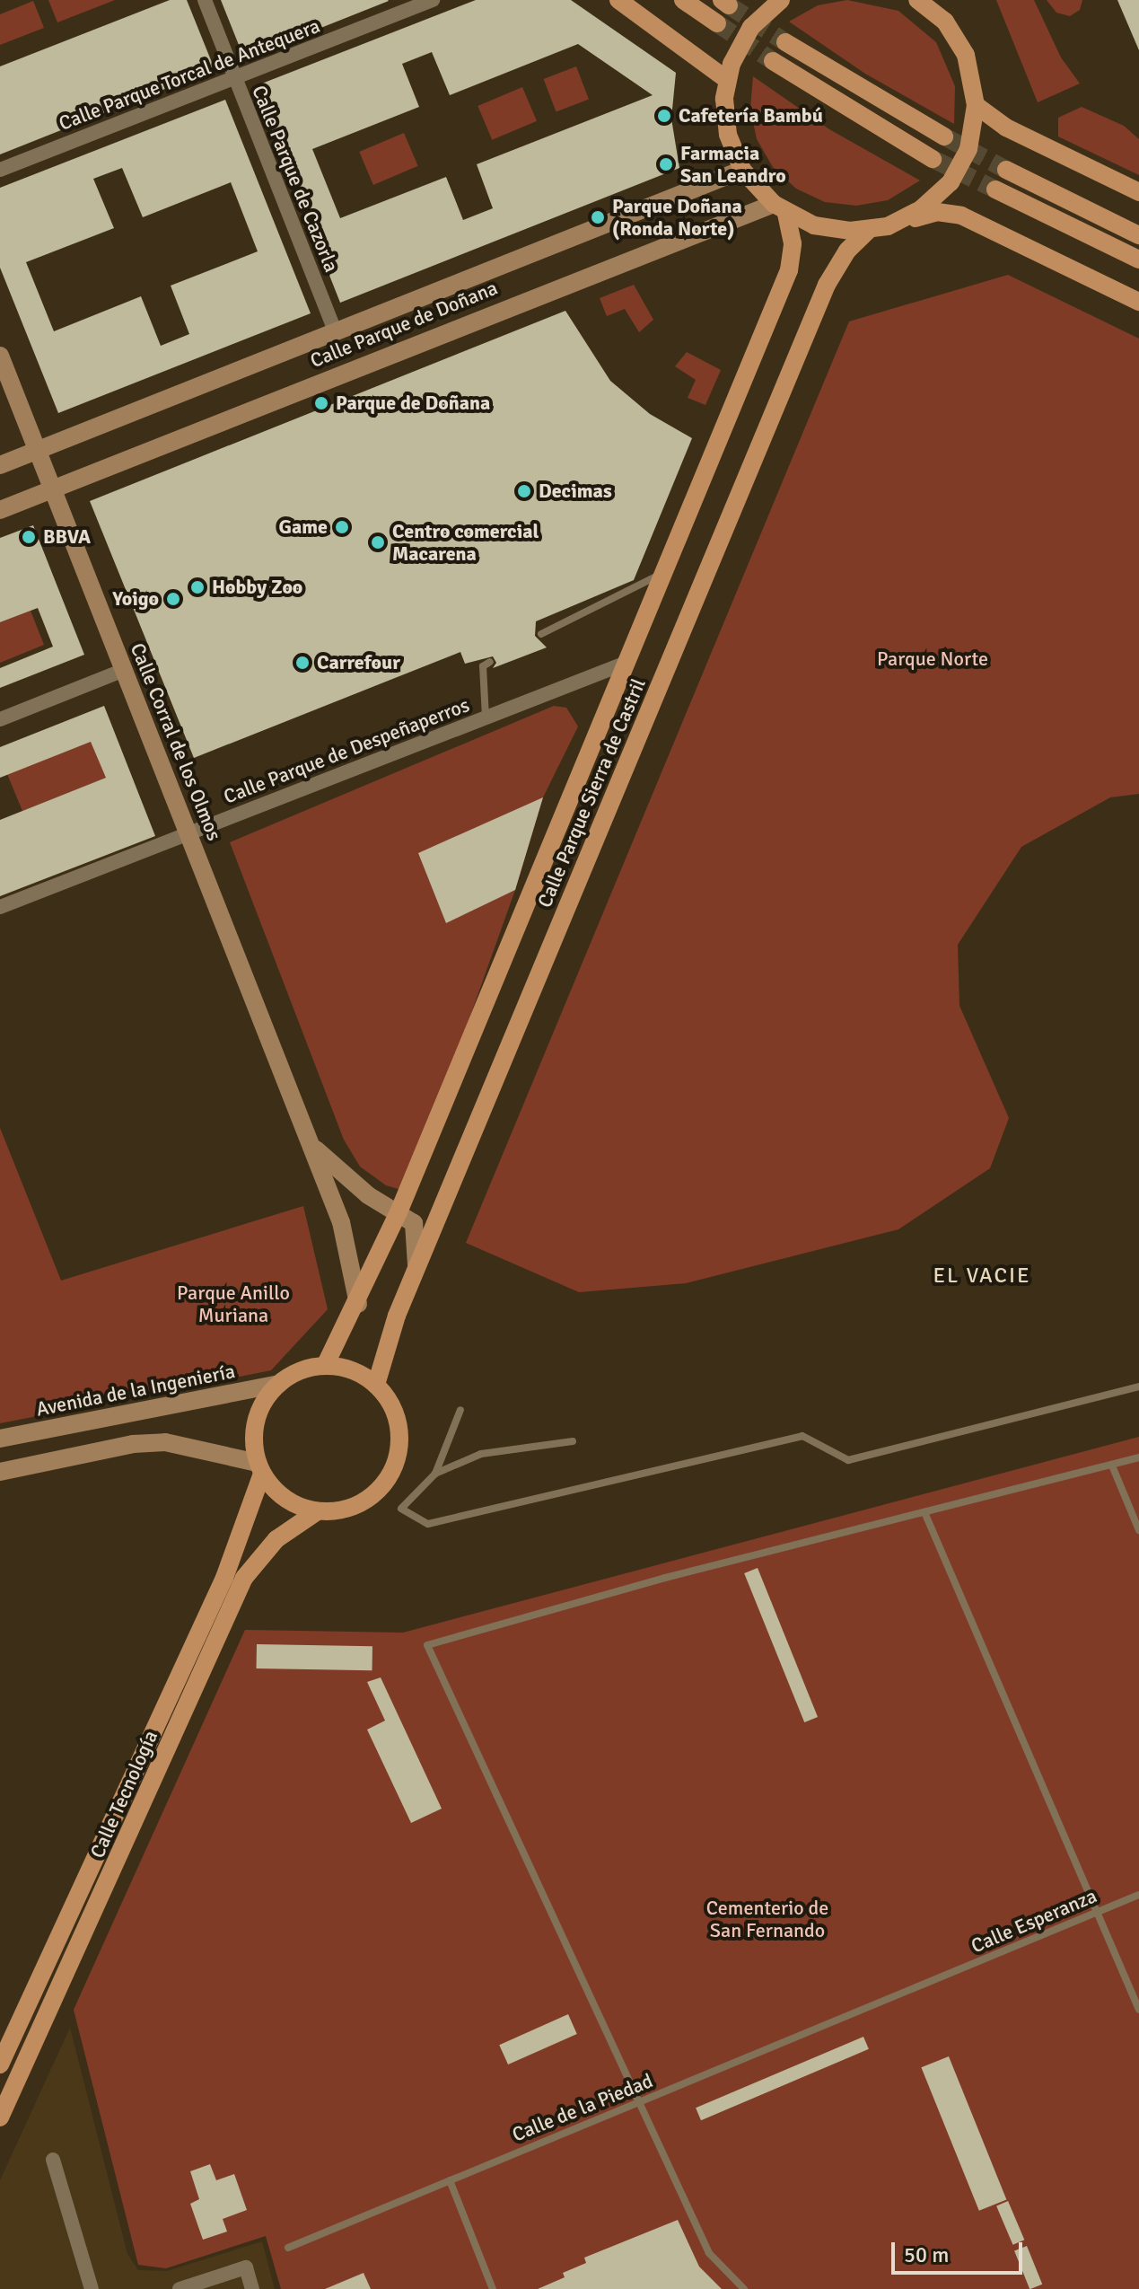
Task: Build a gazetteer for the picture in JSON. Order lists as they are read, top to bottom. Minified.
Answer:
{"streets":{"main road":["Calle Parque Sierra de Castril","Calle Tecnología"],"street":["Calle Parque Torcal de Antequera","Calle Parque de Cazorla","Calle Parque de Doñana","Calle Corral de los Olmos","Calle Parque de Despeñaperros","Avenida de la Ingeniería"],"lane":["Calle Esperanza","Calle de la Piedad"]},"crossings":[["Calle Parque Torcal de Antequera","Calle Parque de Cazorla"],["Calle Parque de Cazorla","Calle Parque de Doñana"],["Calle Parque de Doñana","Calle Corral de los Olmos"],["Calle Parque de Doñana","Calle Parque Sierra de Castril"],["Calle Corral de los Olmos","Calle Parque de Despeñaperros"],["Calle Corral de los Olmos","Calle Parque Sierra de Castril"],["Calle Parque de Despeñaperros","Calle Parque Sierra de Castril"],["Calle Parque Sierra de Castril","Avenida de la Ingeniería"],["Calle Parque Sierra de Castril","Calle Tecnología"],["Avenida de la Ingeniería","Calle Tecnología"],["Calle Esperanza","Calle de la Piedad"]],"districts":["EL VACIE"],"parks":["Parque Norte","Parque Anillo Muriana","Cementerio de San Fernando"],"places":["Cafetería Bambú","Farmacia San Leandro","Parque Doñana (Ronda Norte)","Parque de Doñana","Decimas","Game","BBVA","Centro comercial Macarena","Hobby Zoo","Yoigo","Carrefour"],"scale_bar":"50 m"}
